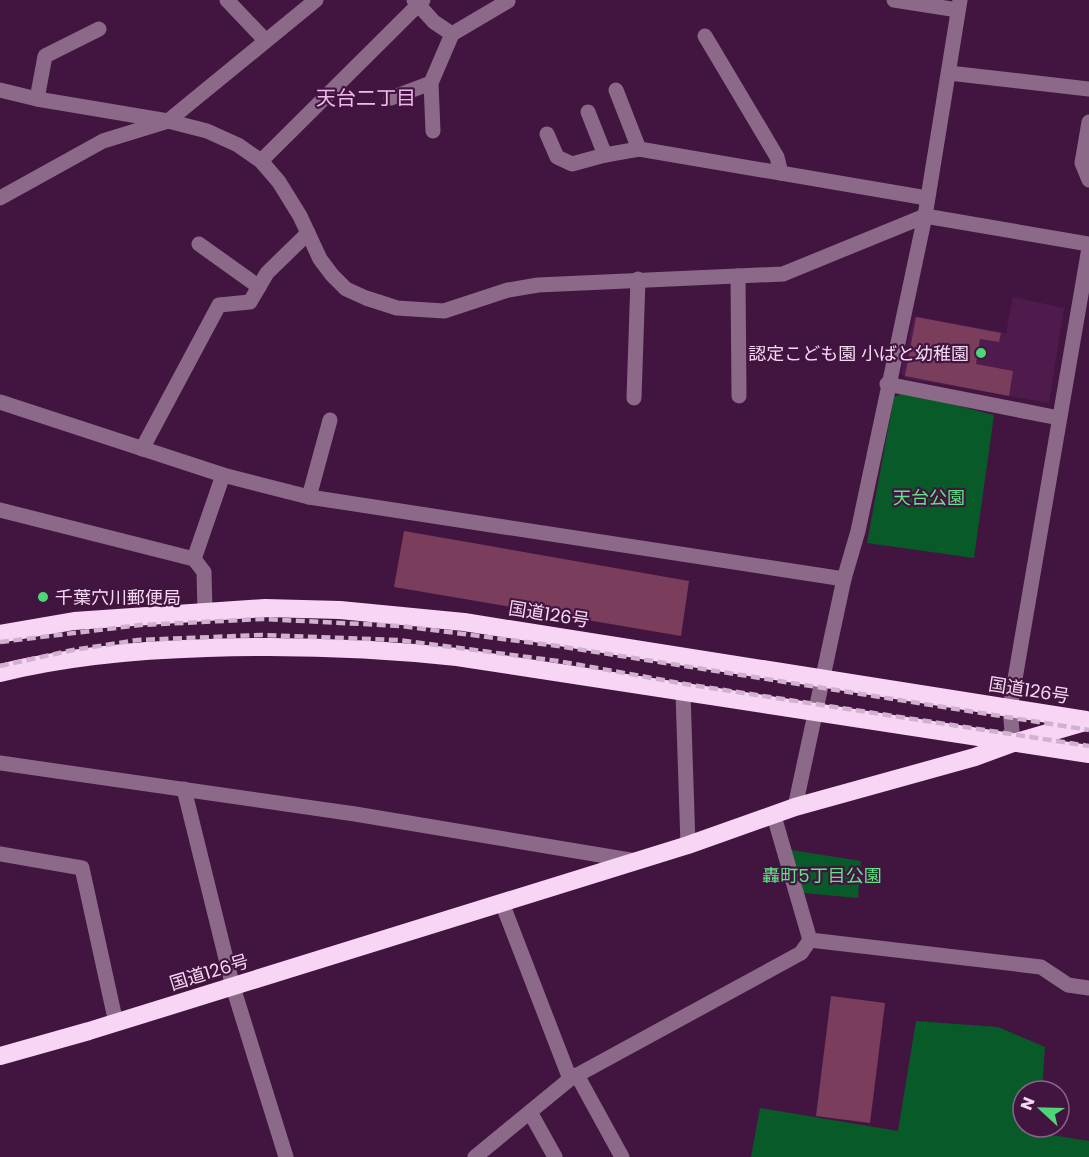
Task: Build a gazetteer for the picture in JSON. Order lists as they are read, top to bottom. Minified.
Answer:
{"streets":{"highway":["国道126号"]},"districts":["天台二丁目"],"parks":["天台公園","轟町5丁目公園"],"places":["認定こども園 小ばと幼稚園","千葉穴川郵便局"],"north":"left"}
